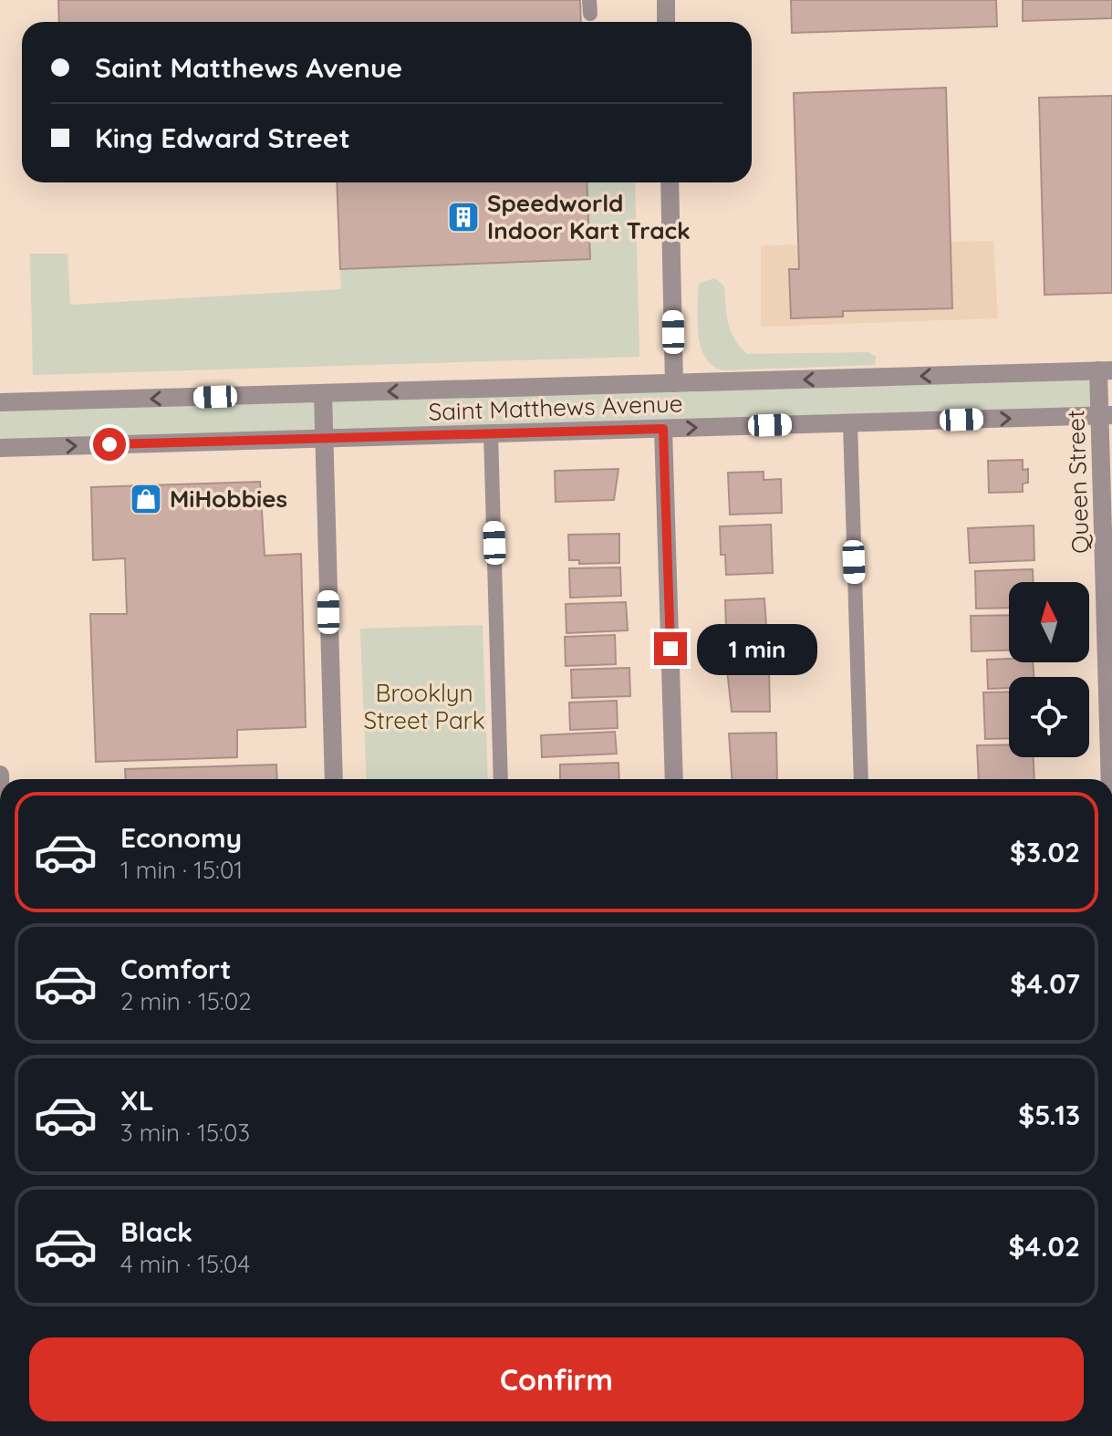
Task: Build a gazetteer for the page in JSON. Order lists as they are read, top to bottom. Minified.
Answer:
{"streets":{"street":["Saint Matthews Avenue","Queen Street"]},"crossings":[["Saint Matthews Avenue","Queen Street"]],"parks":["Brooklyn Street Park"],"places":{"building":["Speedworld Indoor Kart Track"],"shop":["MiHobbies"]},"north":"top","page":{"banner":["Saint Matthews Avenue","King Edward Street"],"bubble":"1 min","list":[{"name":"Economy","note":"1 min · 15:01","value":"$3.02"},{"name":"Comfort","note":"2 min · 15:02","value":"$4.07"},{"name":"XL","note":"3 min · 15:03","value":"$5.13"},{"name":"Black","note":"4 min · 15:04","value":"$4.02"}],"buttons":"Confirm"}}
